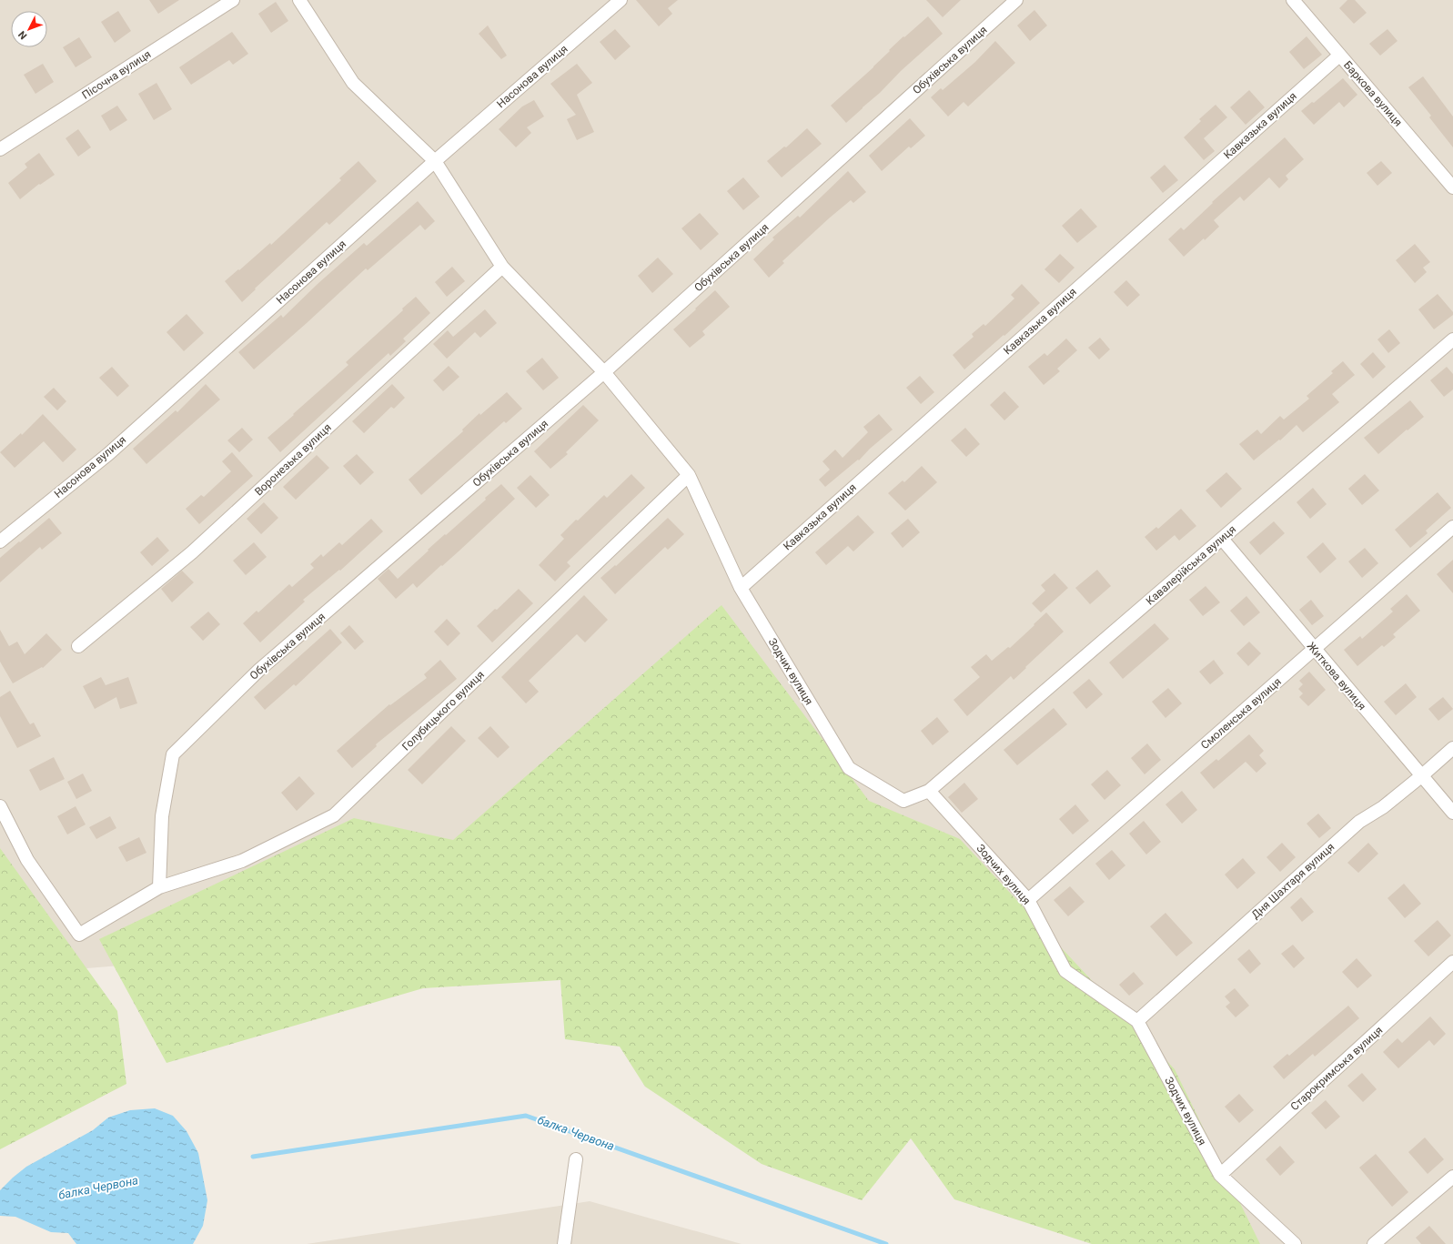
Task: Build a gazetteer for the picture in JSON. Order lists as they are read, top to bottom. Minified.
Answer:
{"streets":{"street":["Обухівська вулиця","Пісочна вулиця","Насонова вулиця","Баркова вулиця","Кавказька вулиця","Воронезька вулиця","Кавалерійська вулиця","Зодчих вулиця","Житкова вулиця","Голубицького вулиця","Смоленська вулиця","Дня Шахтаря вулиця","Старокримська вулиця"]},"crossings":[["Обухівська вулиця","Голубицького вулиця"],["Баркова вулиця","Кавказька вулиця"],["Кавказька вулиця","Зодчих вулиця"],["Кавалерійська вулиця","Зодчих вулиця"],["Кавалерійська вулиця","Житкова вулиця"],["Зодчих вулиця","Смоленська вулиця"],["Зодчих вулиця","Дня Шахтаря вулиця"],["Зодчих вулиця","Старокримська вулиця"],["Житкова вулиця","Смоленська вулиця"],["Житкова вулиця","Дня Шахтаря вулиця"]],"water":["балка Червона"],"north":"bottom left"}
